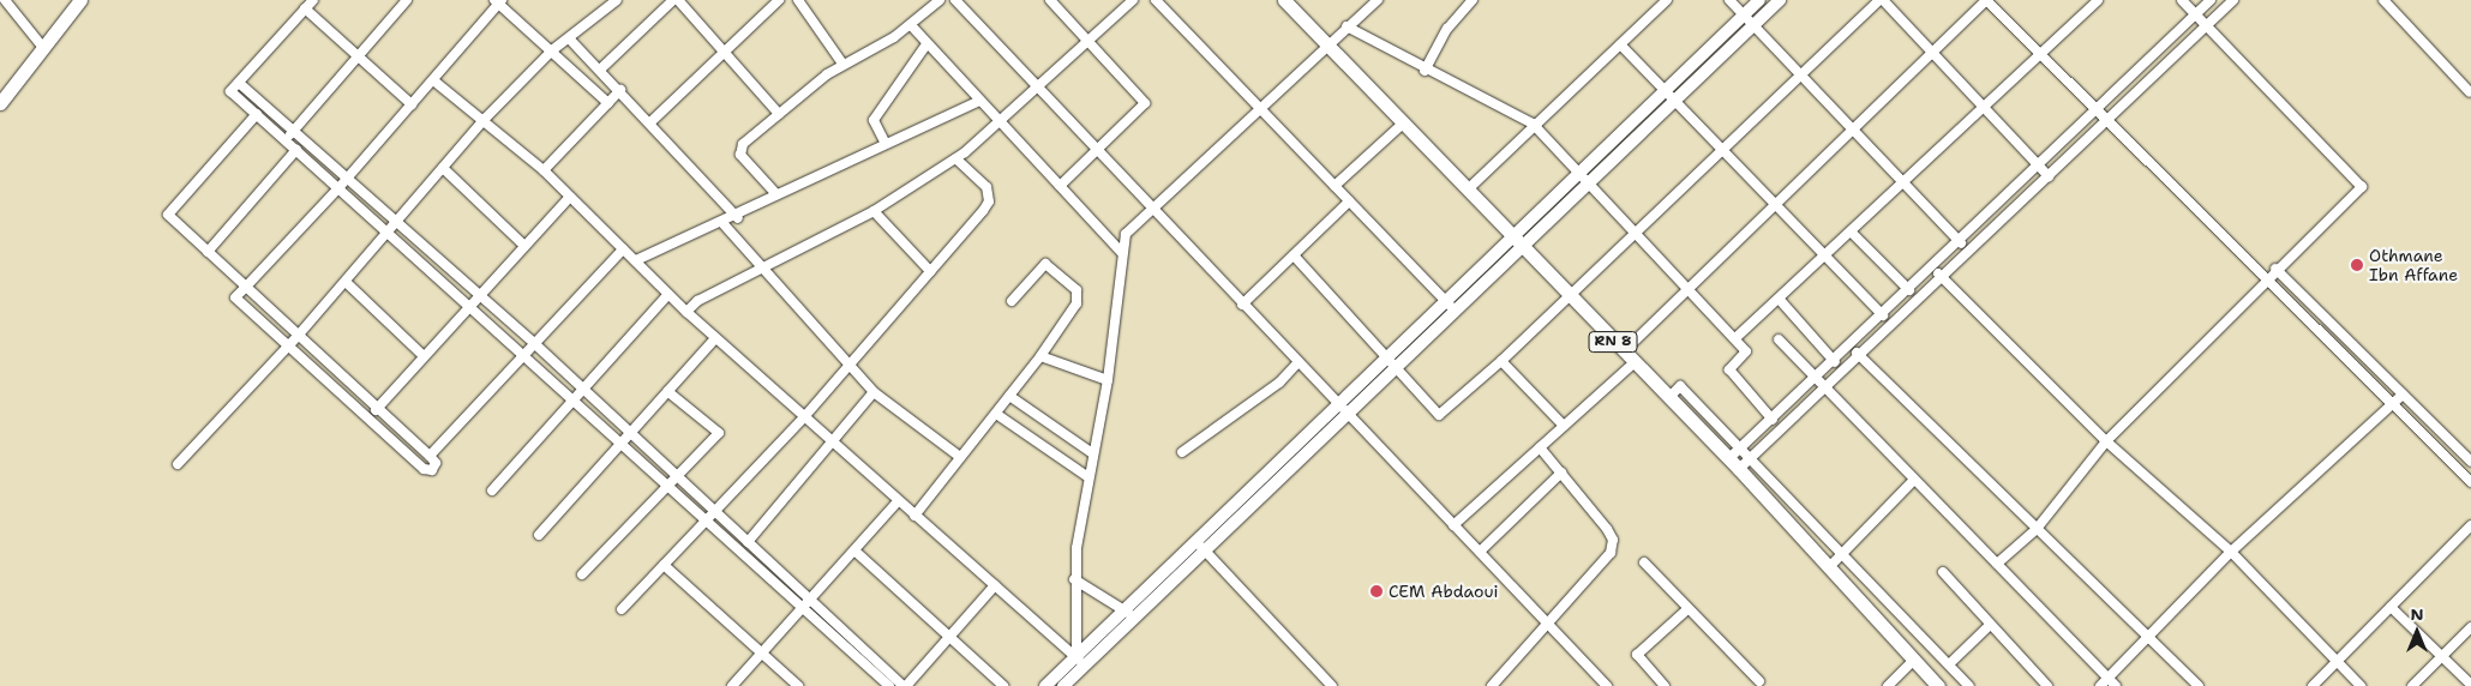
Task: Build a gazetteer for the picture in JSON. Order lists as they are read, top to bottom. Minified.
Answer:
{"streets":{"main road":["RN 8"]},"places":["Othmane Ibn Affane","CEM Abdaoui"],"north":"top"}
